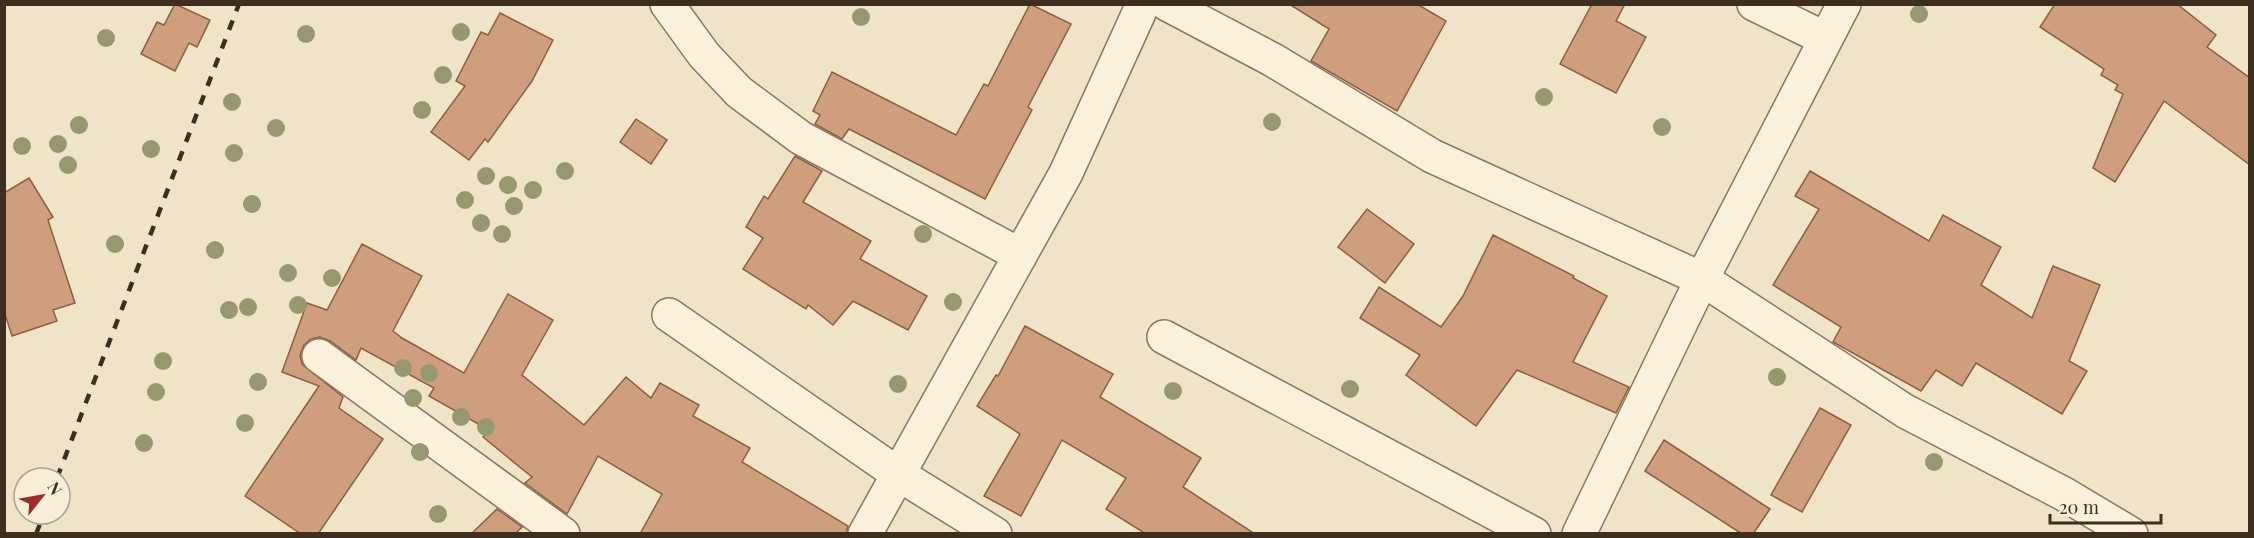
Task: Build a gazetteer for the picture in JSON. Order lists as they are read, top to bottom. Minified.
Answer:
{"scale_bar":"20 m","north":"top right"}
